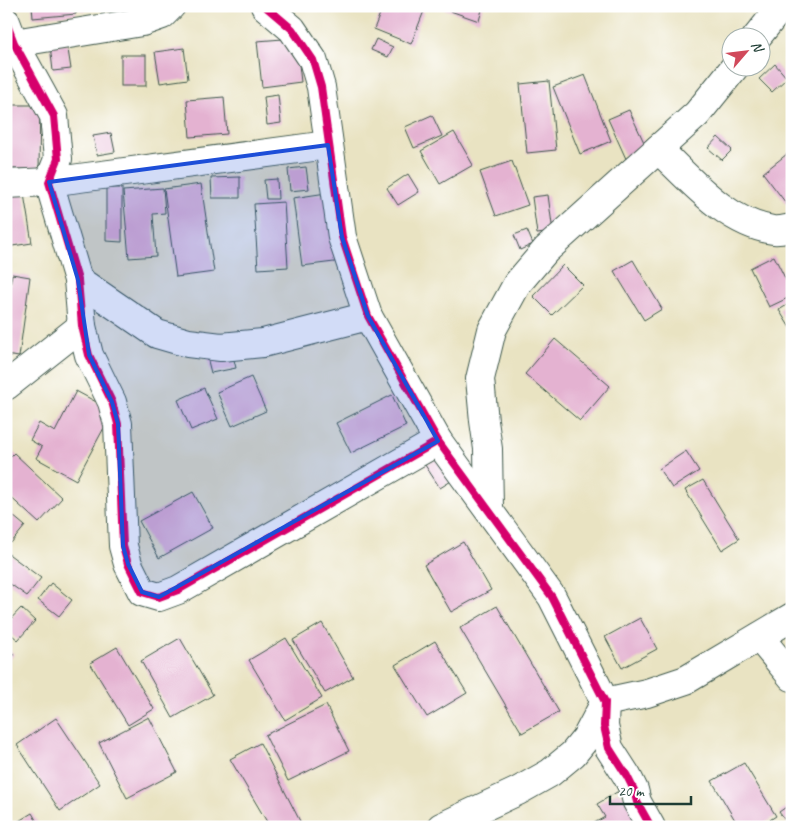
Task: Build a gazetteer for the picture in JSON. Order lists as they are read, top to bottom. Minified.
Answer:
{"scale_bar":"20 m","north":"top right"}
